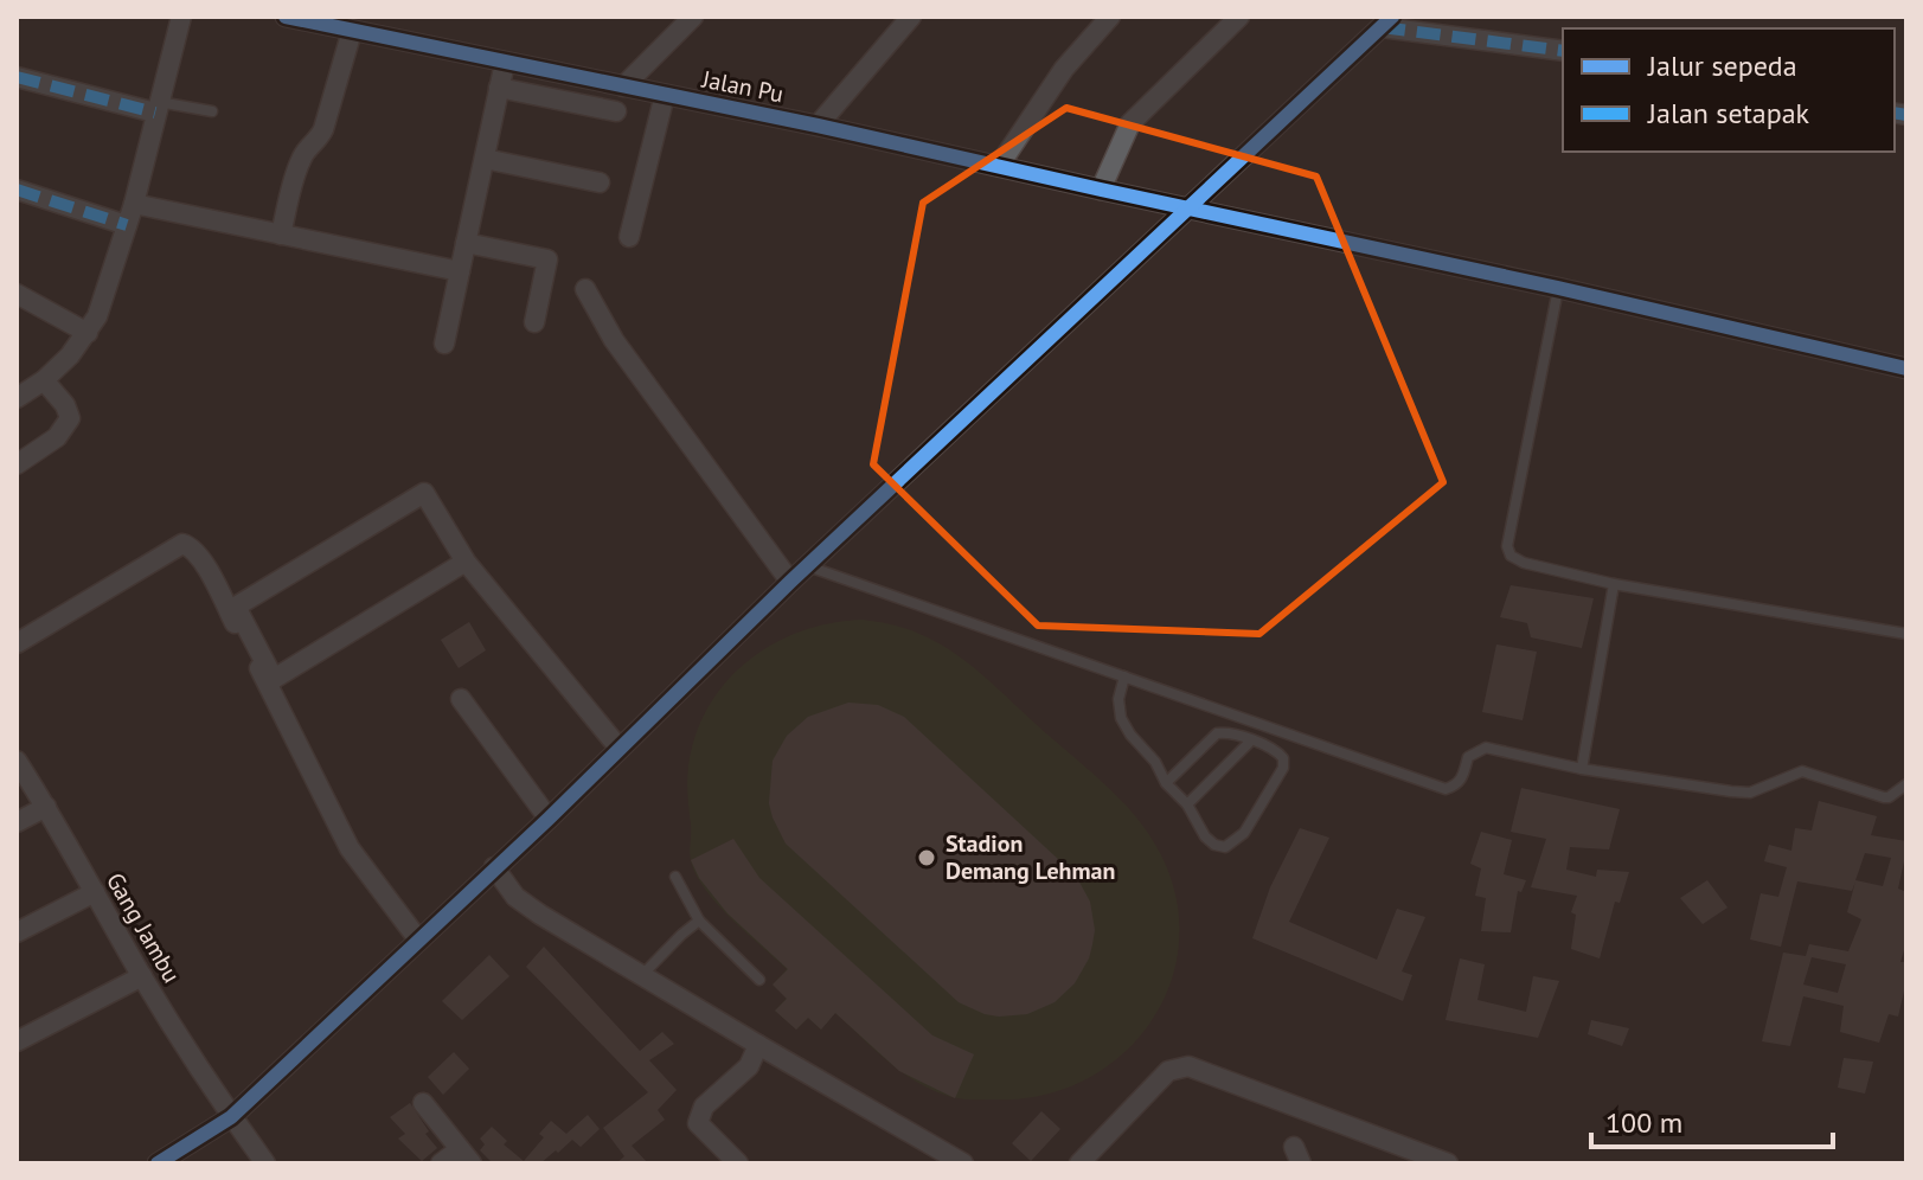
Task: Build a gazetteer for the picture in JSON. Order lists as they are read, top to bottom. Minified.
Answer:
{"streets":{"street":["Jalan Pu","Gang Jambu"]},"places":["Stadion Demang Lehman"],"legend":["Jalur sepeda","Jalan setapak"],"scale_bar":"100 m"}
